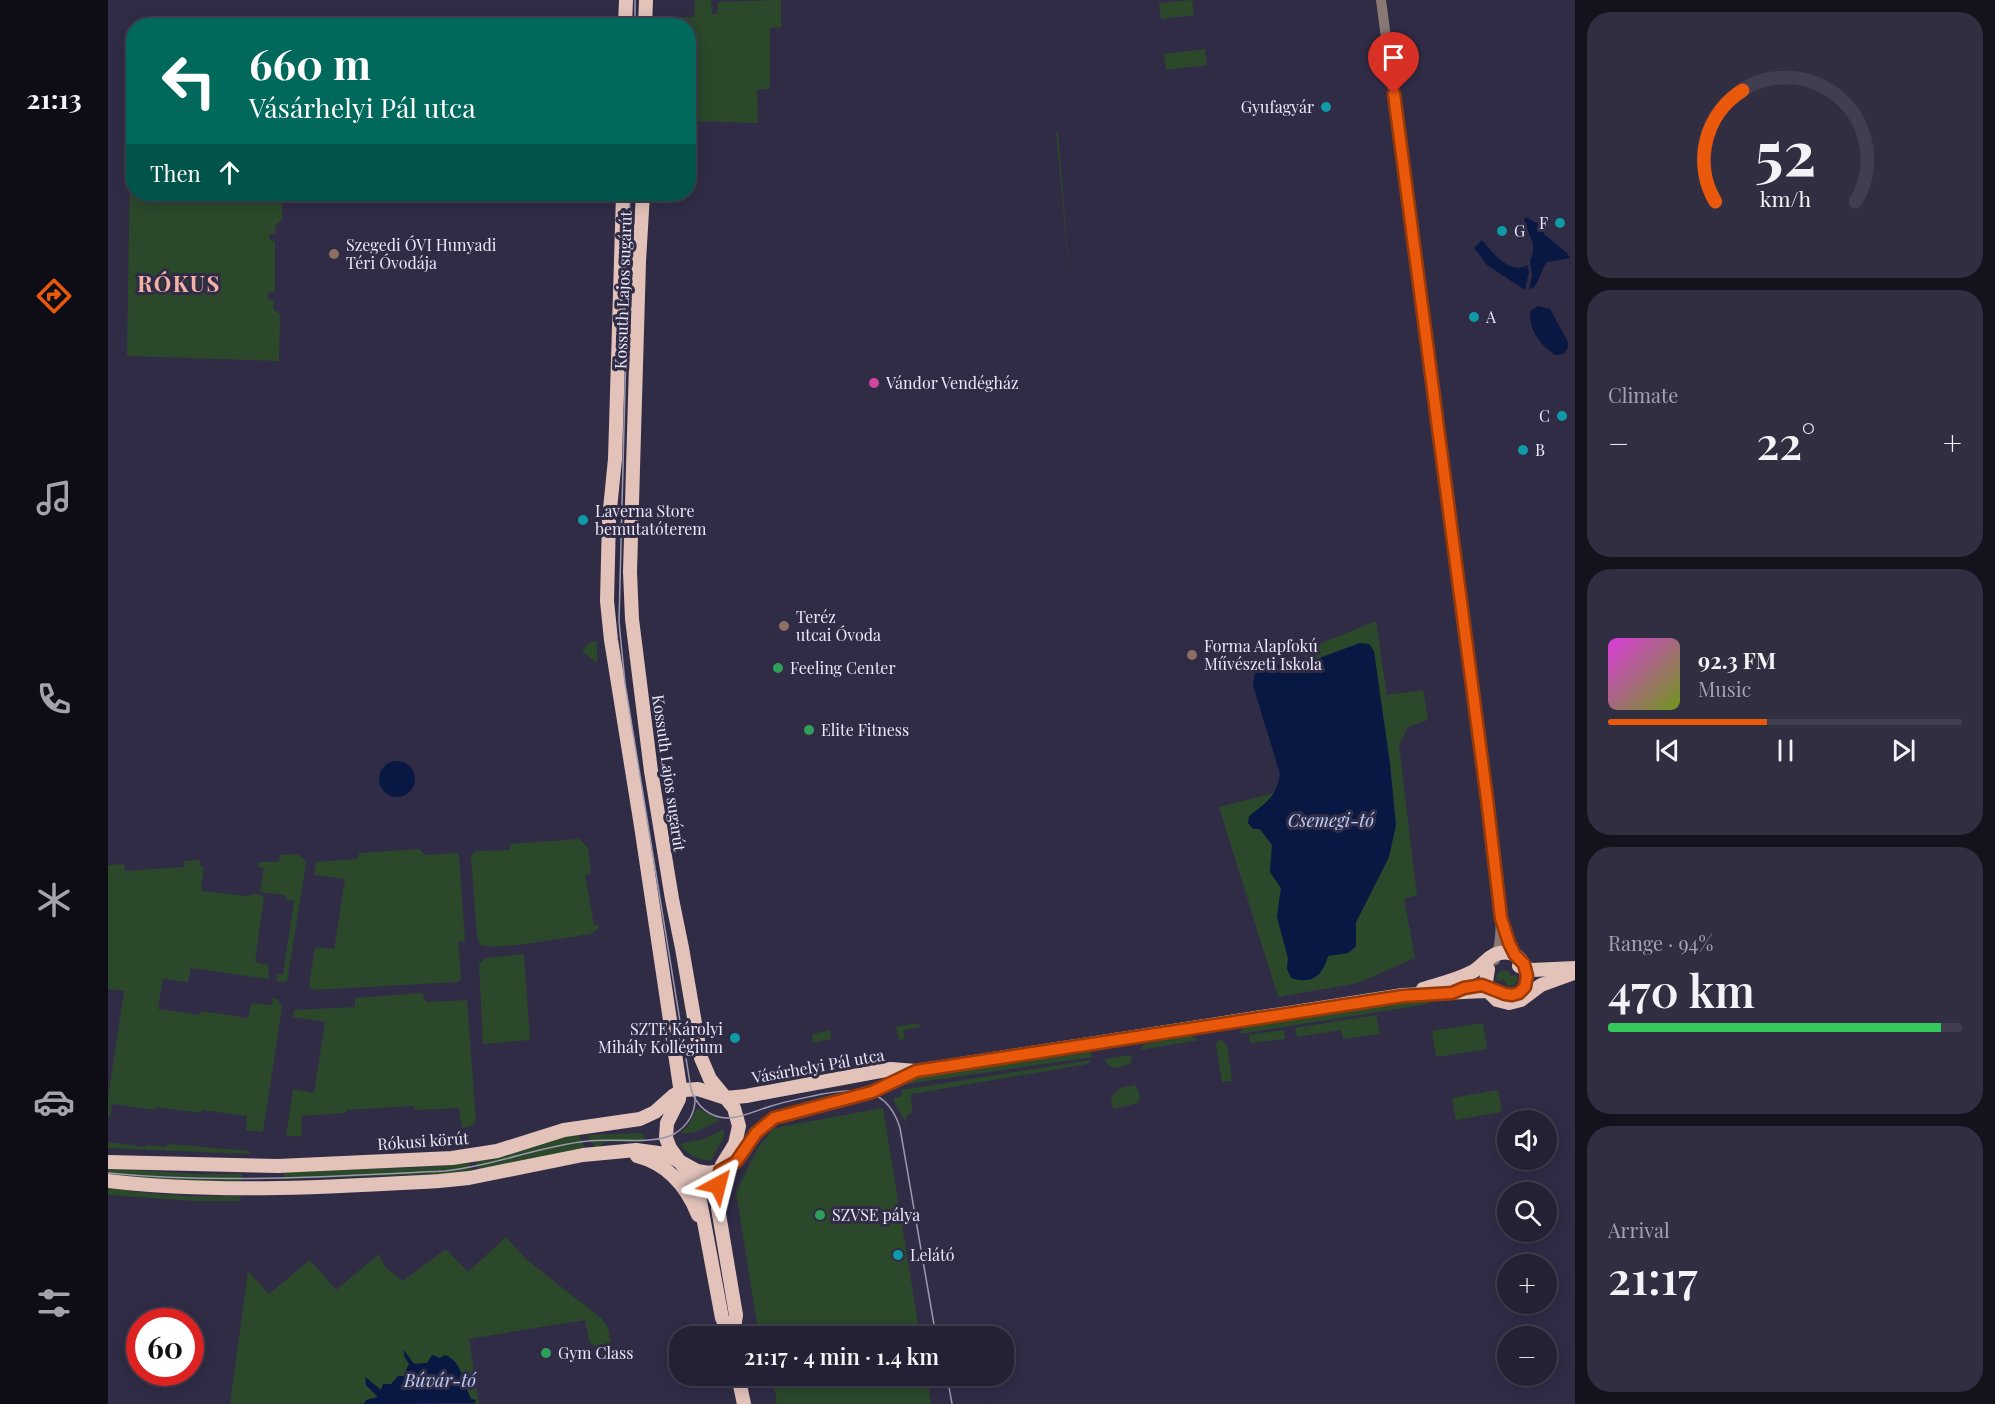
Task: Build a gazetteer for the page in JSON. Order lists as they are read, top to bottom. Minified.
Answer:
{"streets":{"main road":["Kossuth Lajos sugárút","Vásárhelyi Pál utca","Rókusi körút"]},"crossings":[["Kossuth Lajos sugárút","Vásárhelyi Pál utca"],["Kossuth Lajos sugárút","Rókusi körút"],["Vásárhelyi Pál utca","Rókusi körút"]],"districts":["RÓKUS"],"water":["Csemegi-tó","Búvár-tó"],"places":["Gyufagyár","F","G","Szegedi ÓVI Hunyadi Téri Óvodája","A","Vándor Vendégház","C","B","Laverna Store bemutatóterem","Teréz utcai Óvoda","Forma Alapfokú Művészeti Iskola","Feeling Center","Elite Fitness","SZTE Károlyi Mihály Kollégium","SZVSE pálya","Lelátó","Gym Class"],"page":{"tabs":"21:13","turn":["660 m","Vásárhelyi Pál utca"],"then":"Then","tile":["Climate",["Range · 94%","470 km"],["Arrival","21:17"]],"heat":["−","22°","+"],"song":["92.3 FM","Music"],"map_buttons":["+","−"],"limit":"60","trip":"21:17 · 4 min · 1.4 km","gauge":["52","km/h"]}}
